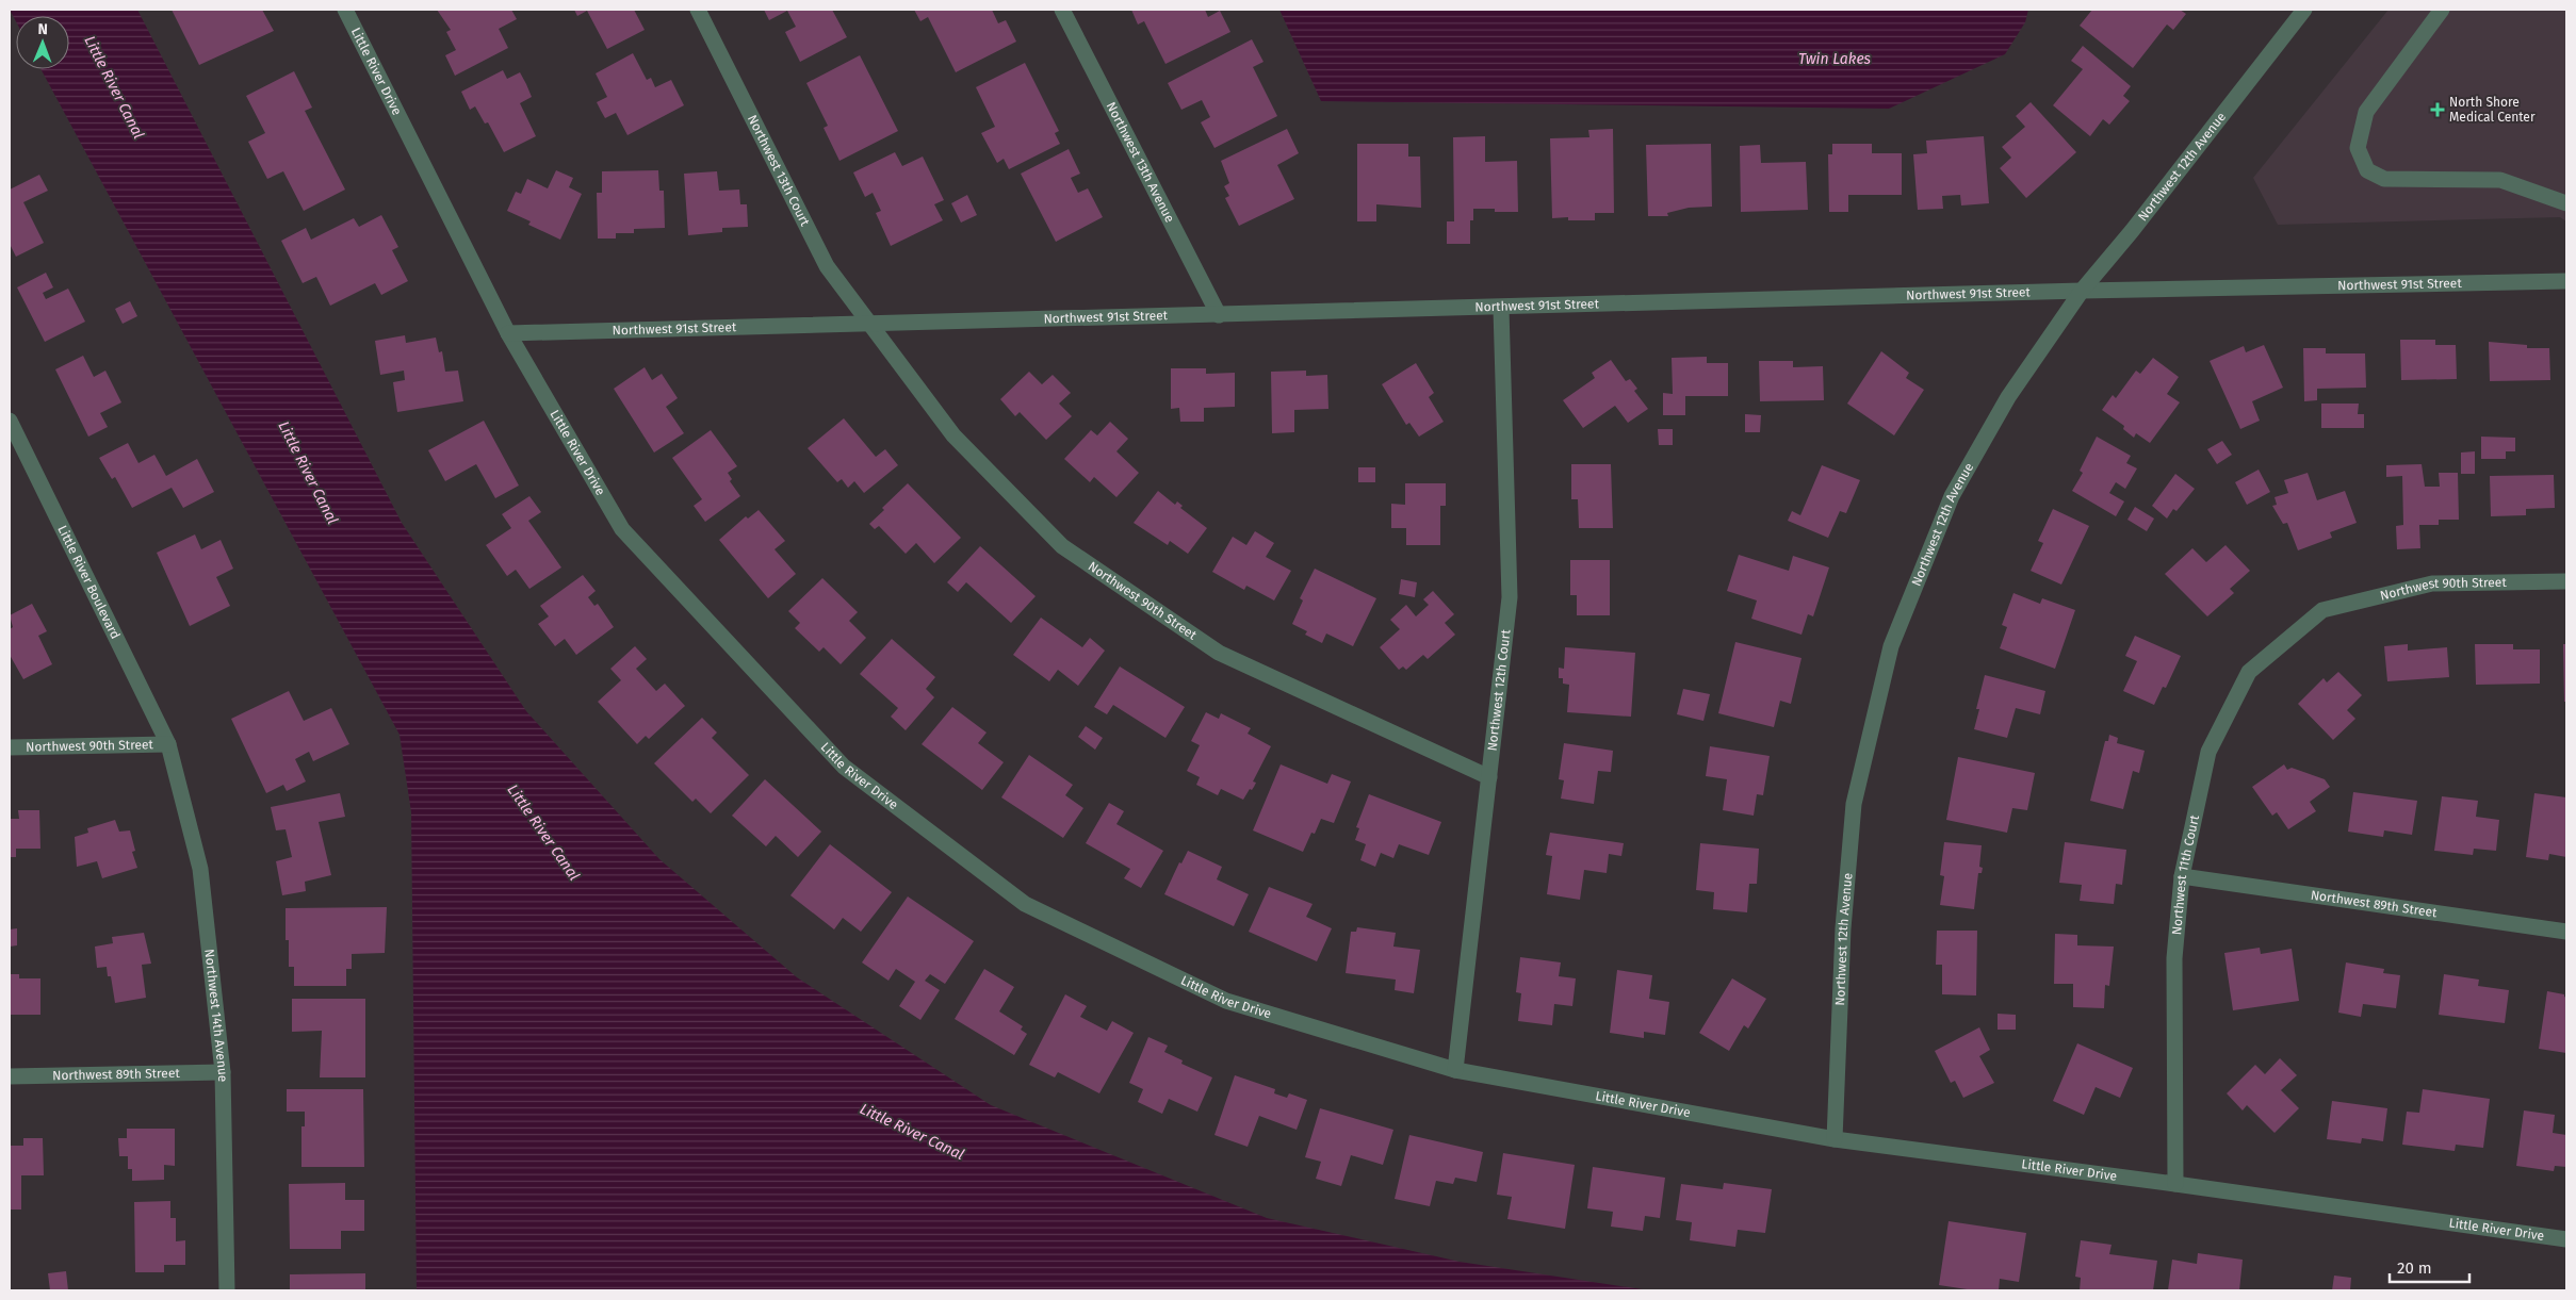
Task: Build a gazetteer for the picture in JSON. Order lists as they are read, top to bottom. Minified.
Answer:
{"streets":{"street":["Little River Drive","Northwest 13th Avenue","Northwest 12th Avenue","Northwest 13th Court","Northwest 91st Street","Little River Boulevard","Northwest 90th Street","Northwest 12th Court","Northwest 11th Court","Northwest 89th Street","Northwest 14th Avenue"]},"crossings":[["Little River Drive","Northwest 12th Avenue"],["Little River Drive","Northwest 91st Street"],["Little River Drive","Northwest 12th Court"],["Little River Drive","Northwest 11th Court"],["Northwest 13th Avenue","Northwest 91st Street"],["Northwest 12th Avenue","Northwest 91st Street"],["Northwest 13th Court","Northwest 91st Street"],["Northwest 13th Court","Northwest 90th Street"],["Northwest 91st Street","Northwest 90th Street"],["Northwest 91st Street","Northwest 12th Court"],["Little River Boulevard","Northwest 90th Street"],["Little River Boulevard","Northwest 14th Avenue"],["Northwest 90th Street","Northwest 12th Court"],["Northwest 90th Street","Northwest 11th Court"],["Northwest 90th Street","Northwest 14th Avenue"],["Northwest 11th Court","Northwest 89th Street"],["Northwest 89th Street","Northwest 14th Avenue"]],"water":["Twin Lakes","Little River Canal"],"places":{"health":["North Shore Medical Center"]},"scale_bar":"20 m","north":"top"}
